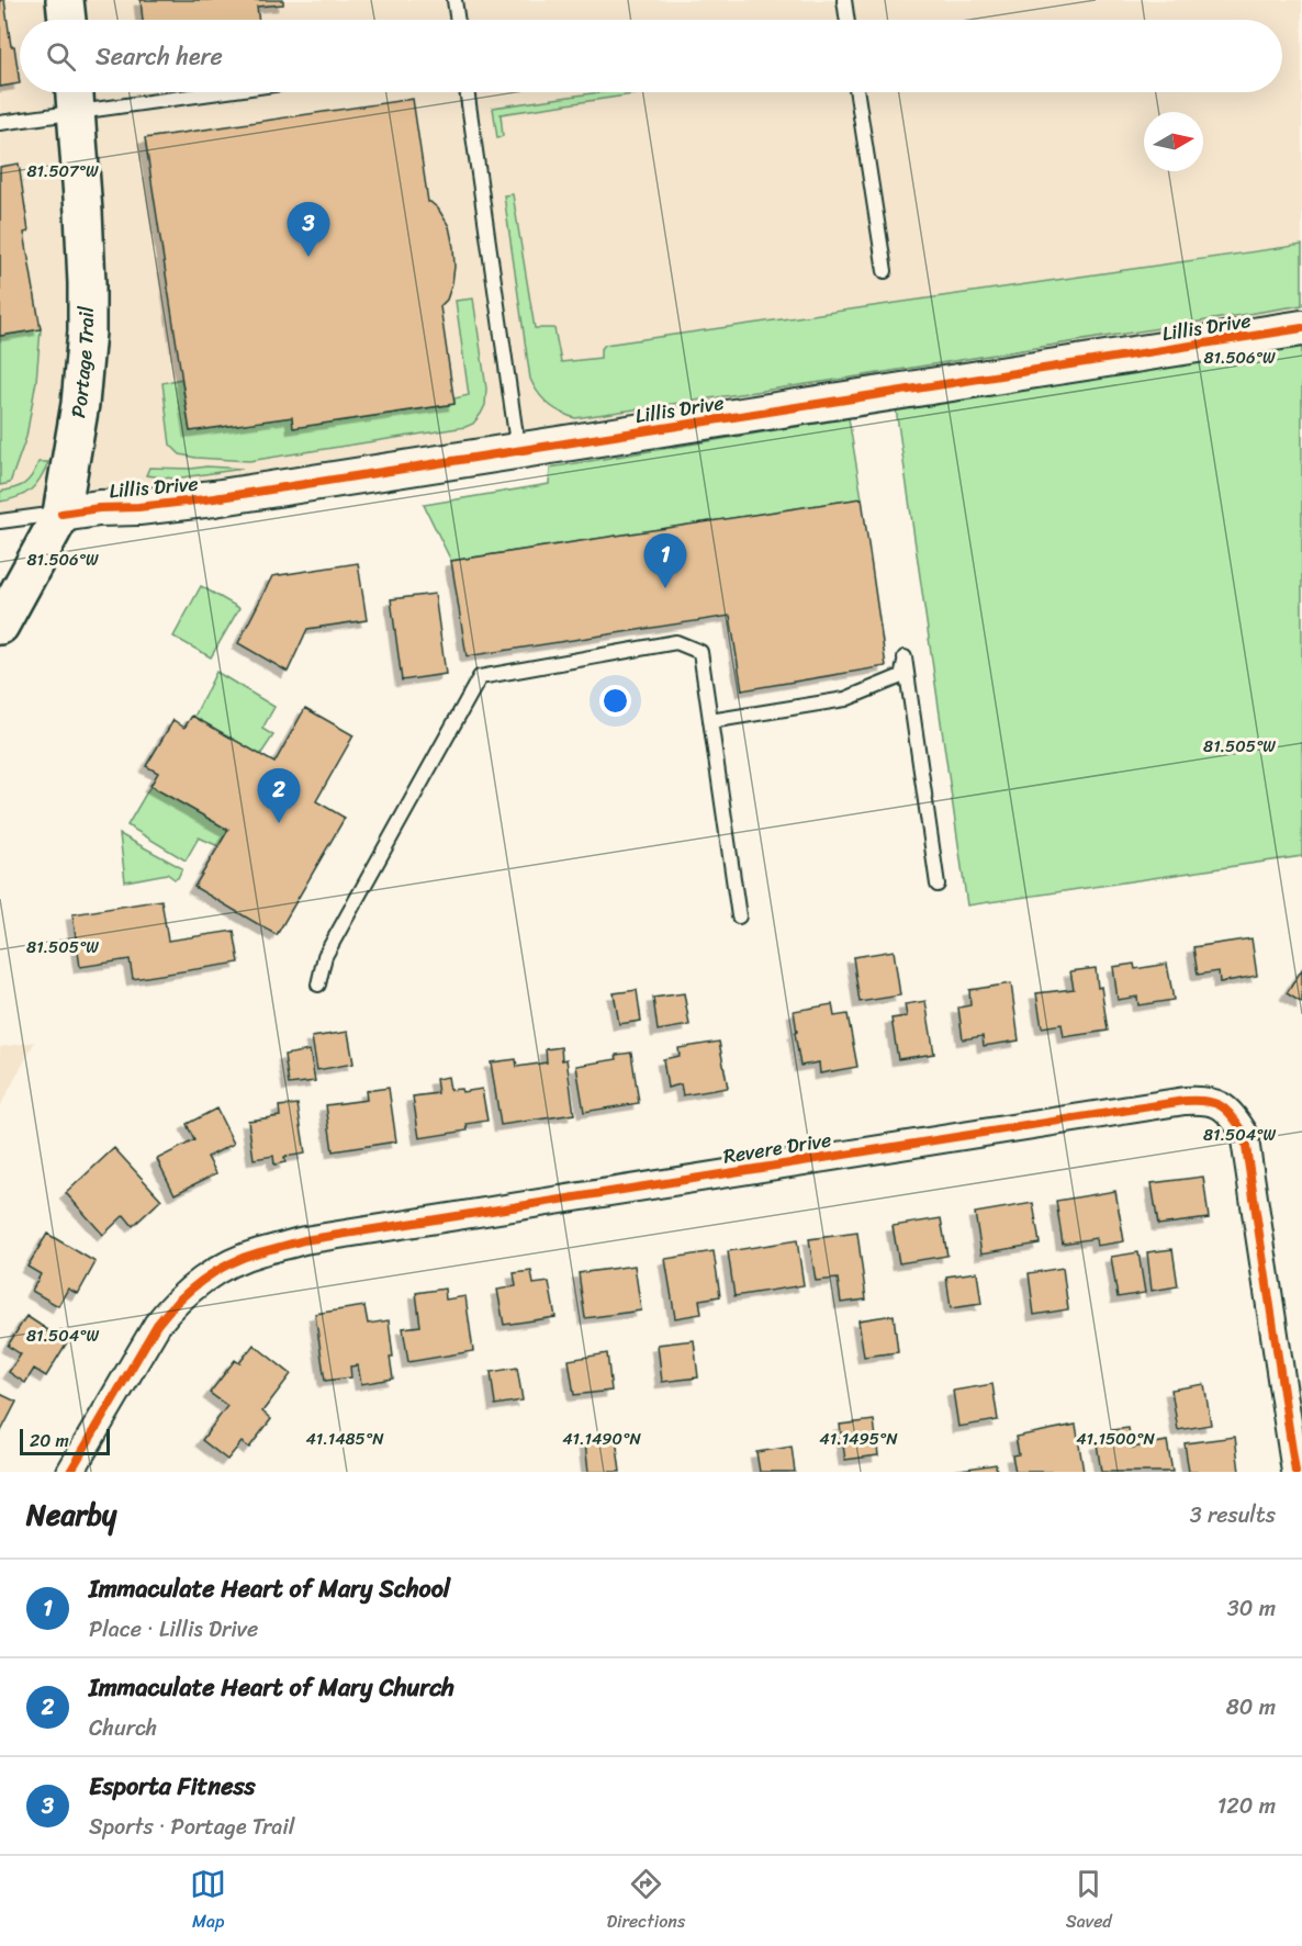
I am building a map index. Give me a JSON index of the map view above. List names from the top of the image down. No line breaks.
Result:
{"streets":{"main road":["Portage Trail"],"street":["Lillis Drive","Revere Drive"]},"crossings":[["Lillis Drive","Portage Trail"]],"scale_bar":"20 m","north":"right","page":{"search":"Search here","pins":["3","1","2"],"scale":"20 m","heading":["Nearby","3 results"],"list":[{"mark":"1","name":"Immaculate Heart of Mary School","note":"Place · Lillis Drive","value":"30 m"},{"mark":"2","name":"Immaculate Heart of Mary Church","note":"Church","value":"80 m"},{"mark":"3","name":"Esporta Fitness","note":"Sports · Portage Trail","value":"120 m"}],"nav":["Map","Directions","Saved"]},"coordinates":["81.507°W","81.506°W","81.505°W","81.504°W","41.1485°N","41.1490°N","41.1495°N","41.1500°N"]}
